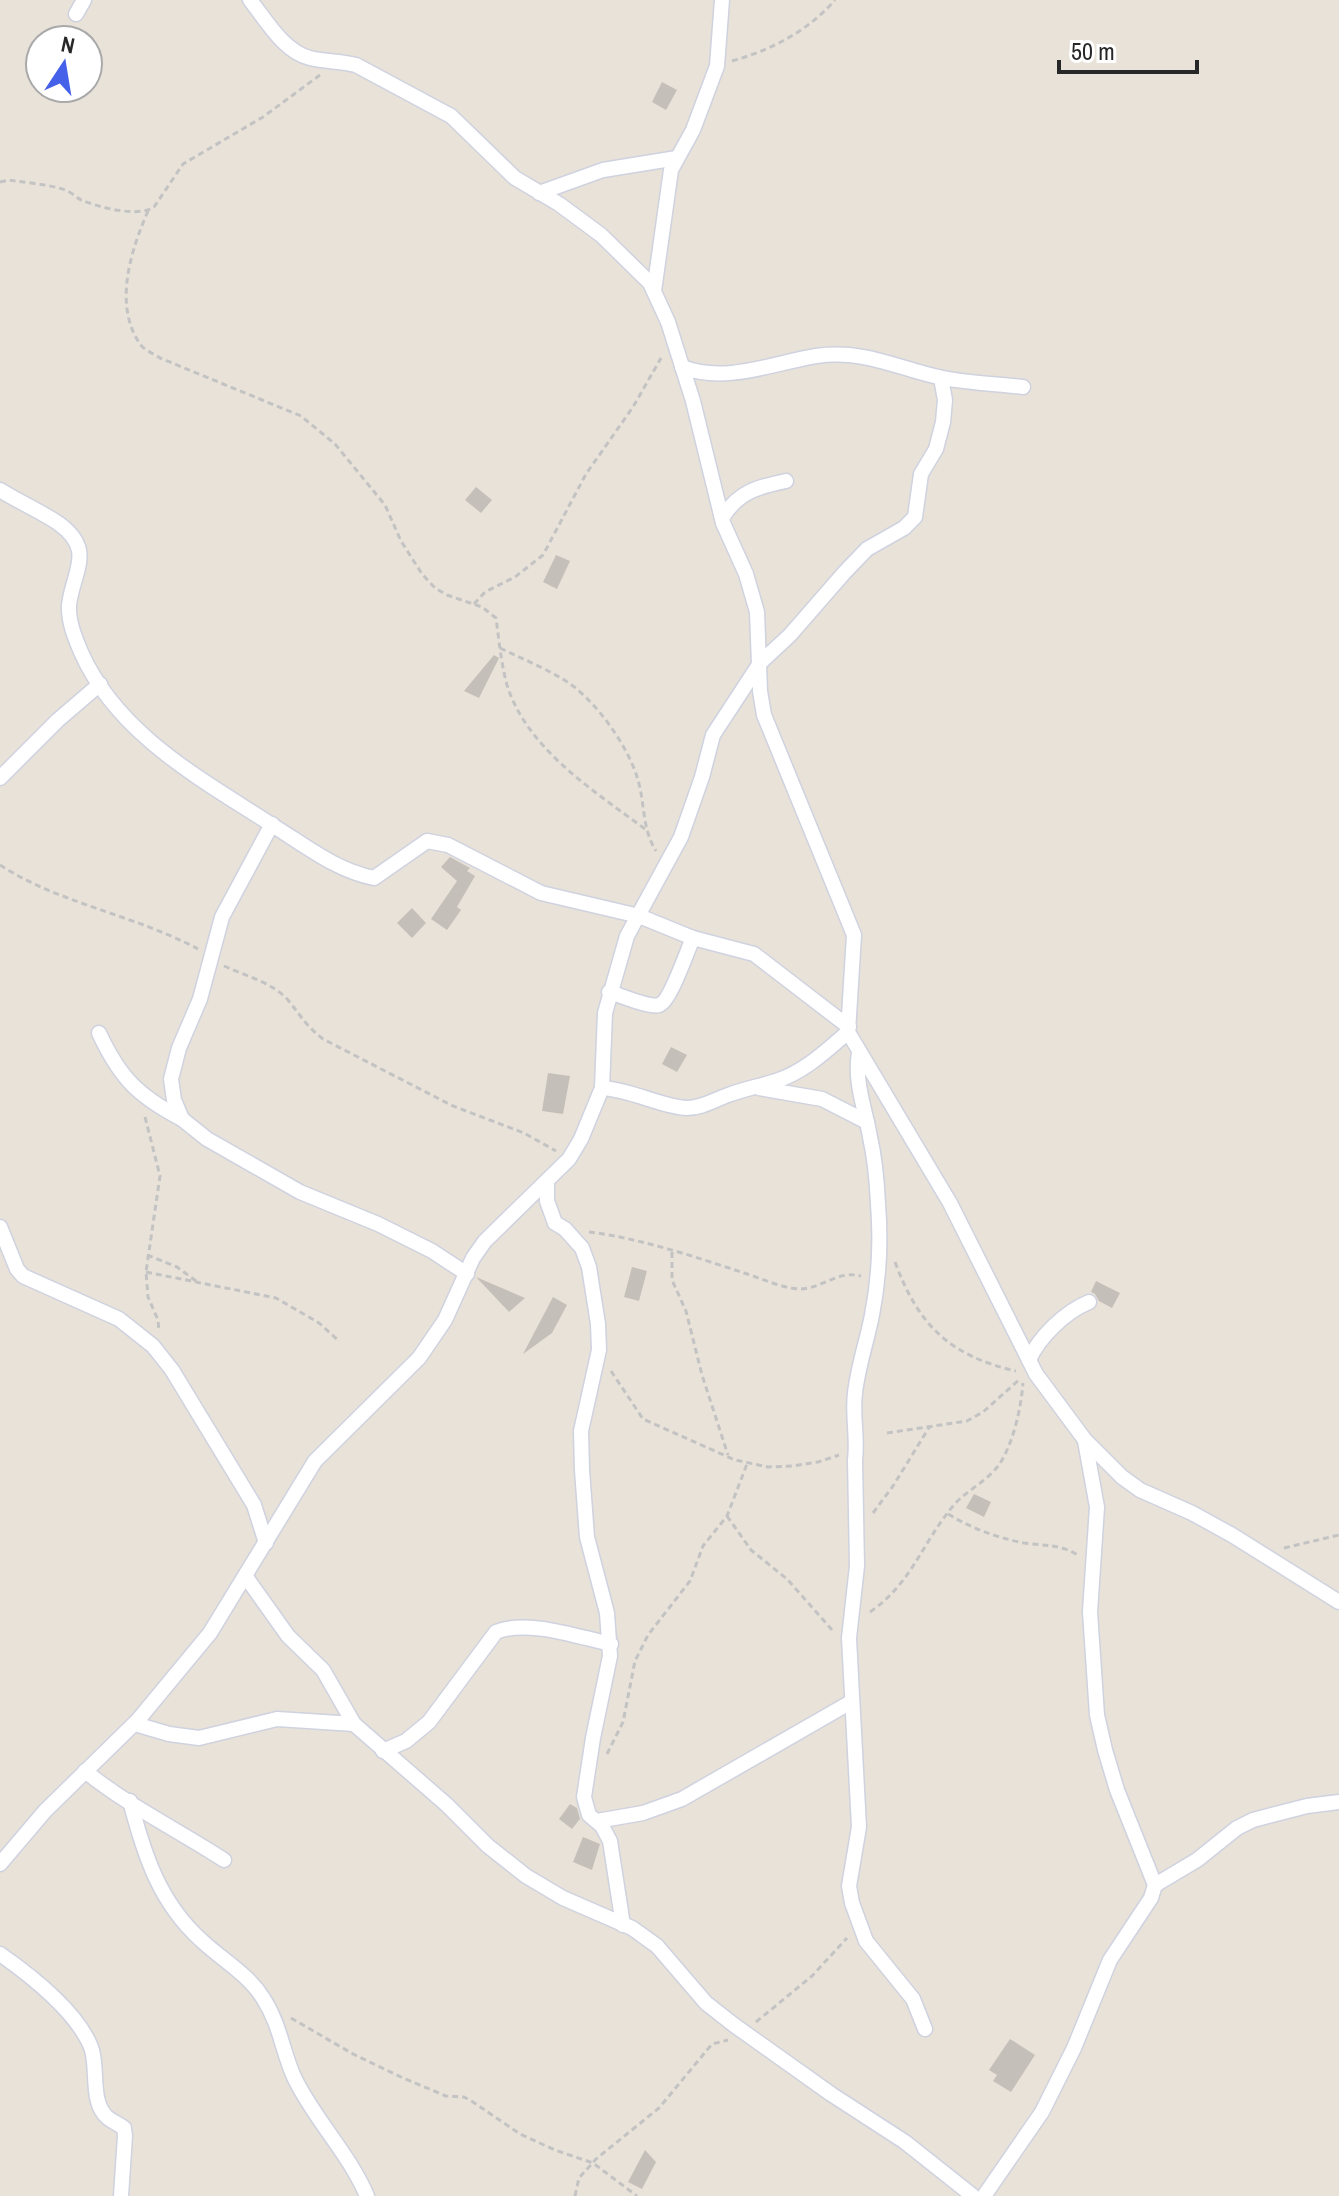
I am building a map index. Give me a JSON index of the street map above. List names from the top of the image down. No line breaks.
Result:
{"scale_bar":"50 m","north":"top"}
